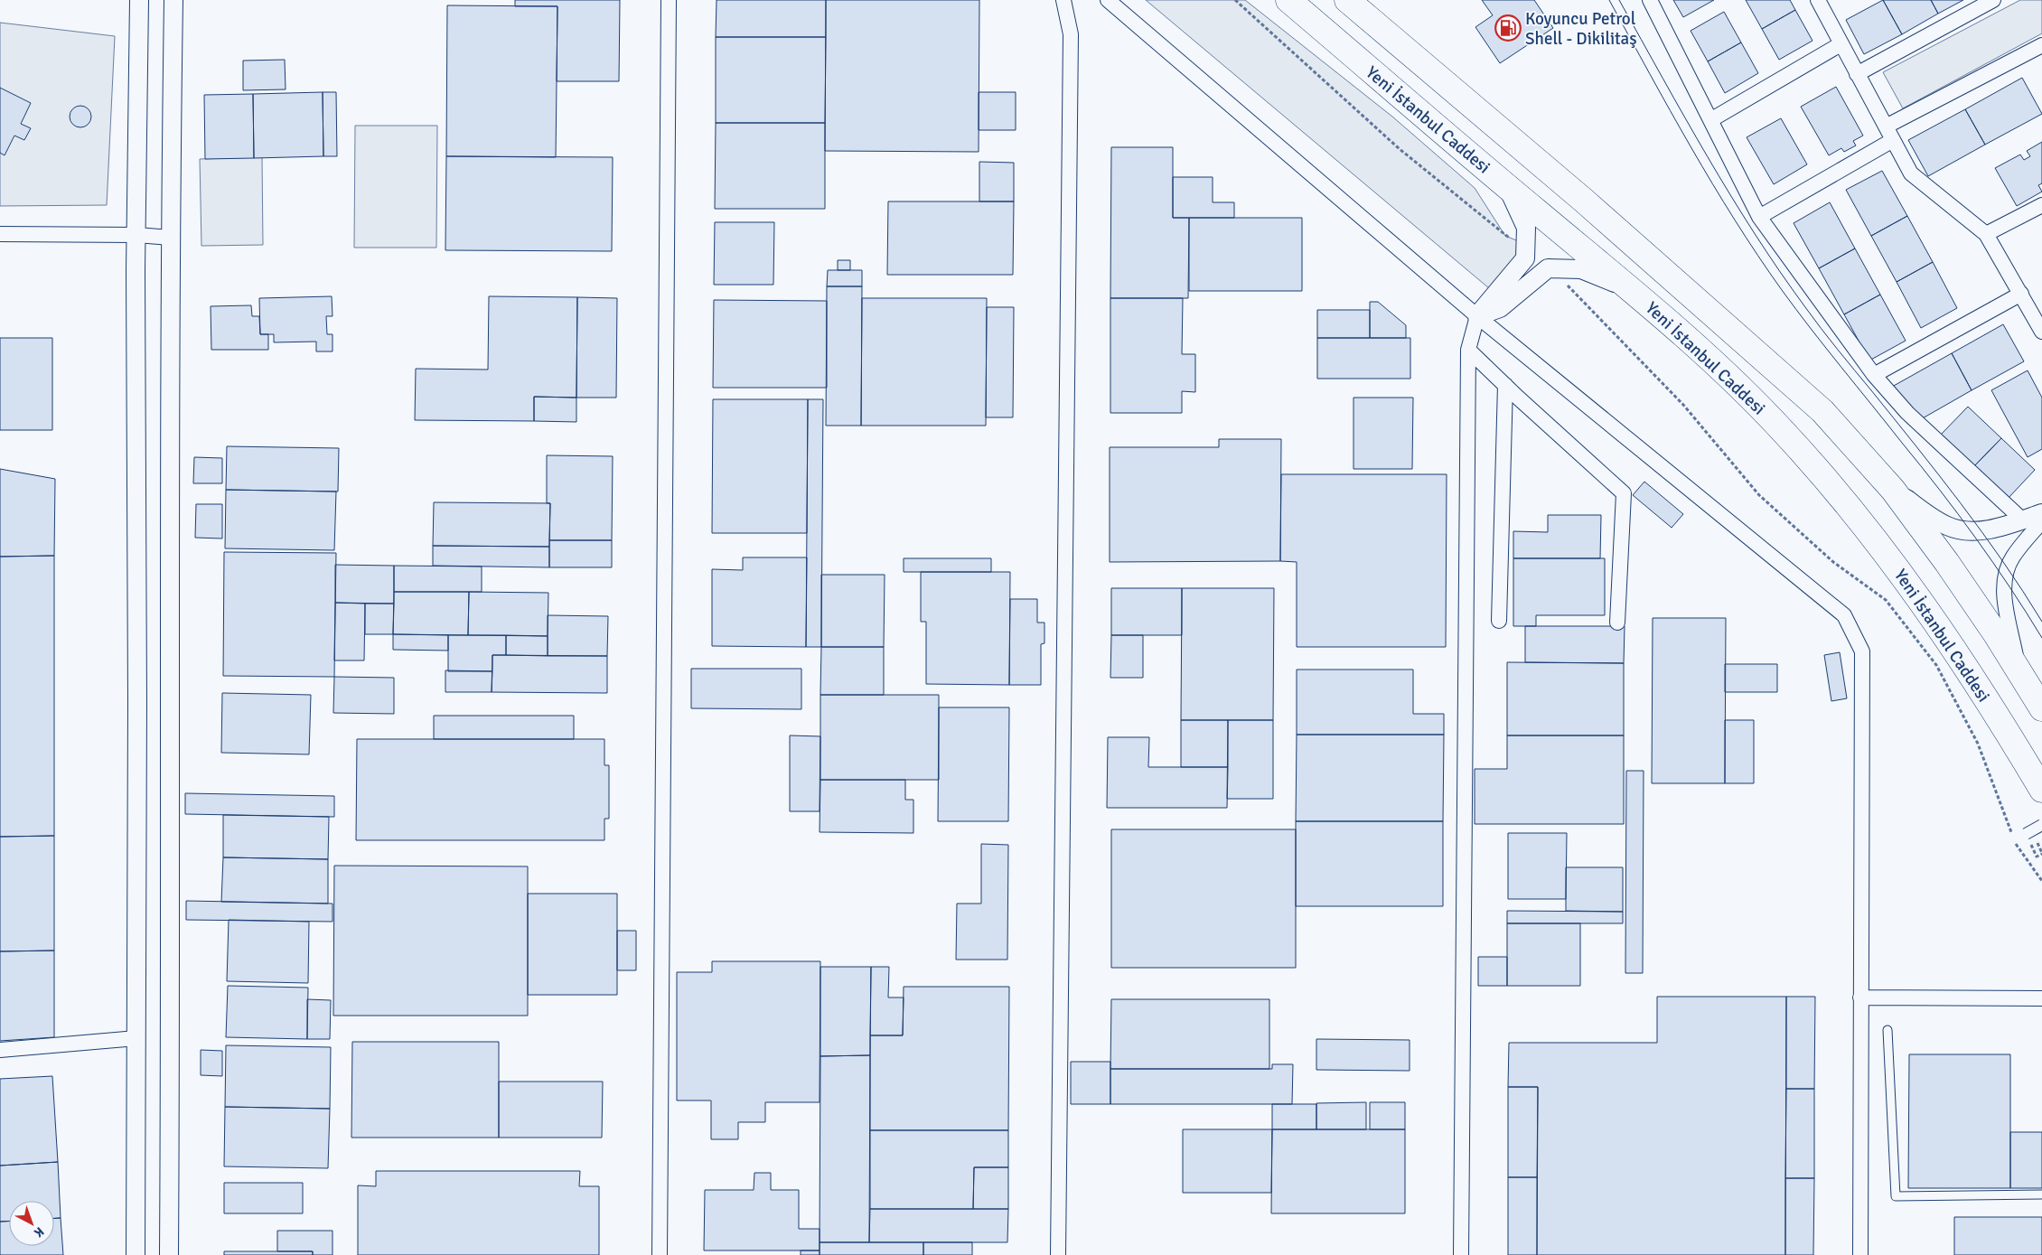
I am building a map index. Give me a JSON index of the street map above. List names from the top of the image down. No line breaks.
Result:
{"streets":{"highway":["Yeni İstanbul Caddesi"]},"places":{"fuel station":["Koyuncu Petrol Shell - Dikilitaş"]},"north":"bottom right"}
